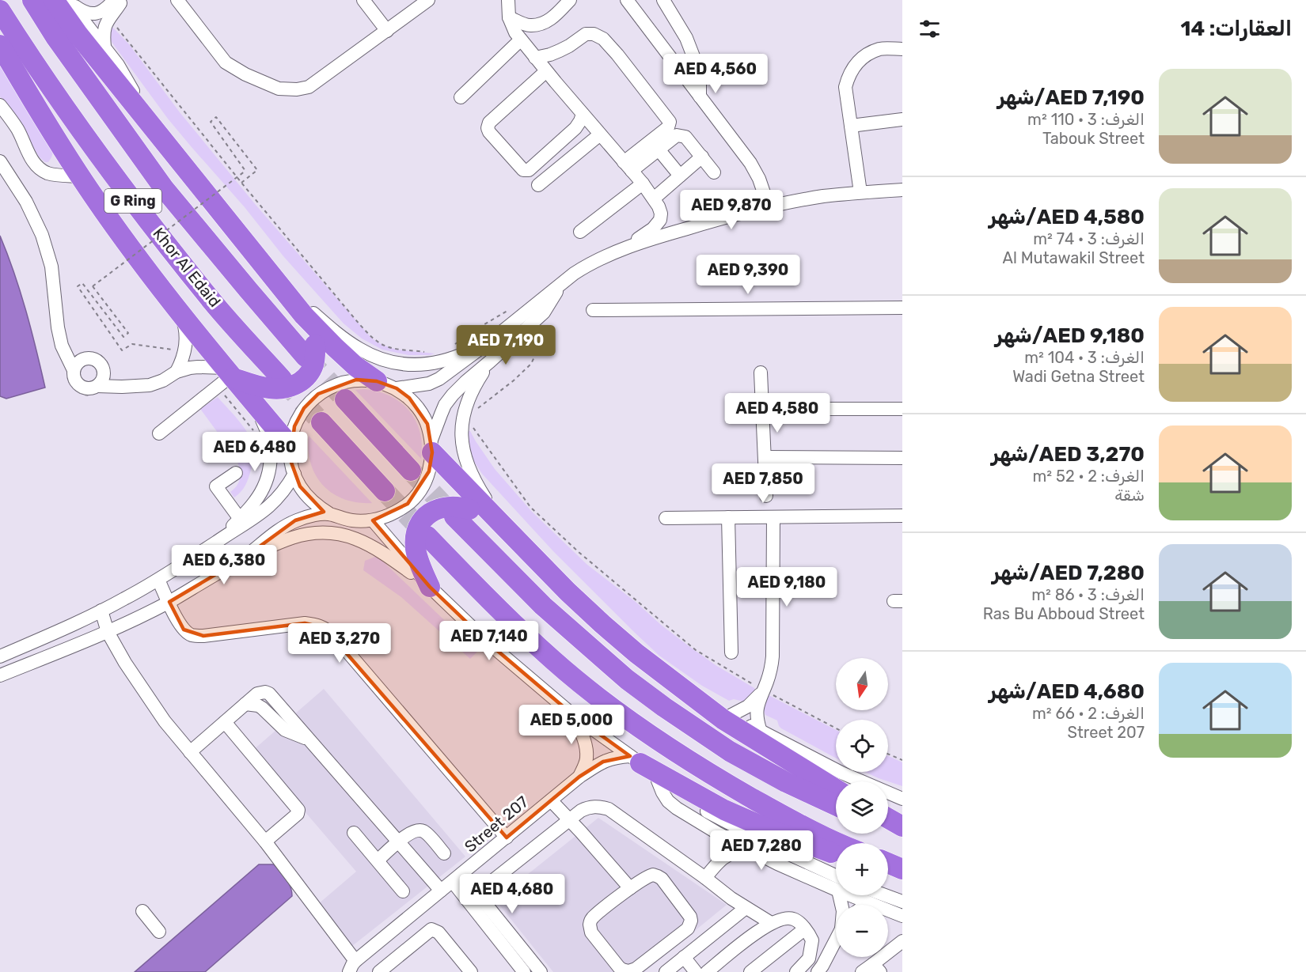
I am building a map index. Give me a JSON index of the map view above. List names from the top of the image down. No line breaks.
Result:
{"streets":{"highway":["G Ring","Khor Al Edaid"],"street":["Street 207"]},"north":"bottom","page":{"heading":"العقارات: 14","price":["AED 4,560","AED 9,870","AED 9,390","AED 7,190","AED 4,580","AED 6,480","AED 7,850","AED 6,380","AED 9,180","AED 7,140","AED 3,270","AED 5,000","AED 7,280","AED 4,680"],"list":[{"name":"AED 7,190/شهر","note":"الغرف: 3 · 110 m² · Tabouk Street"},{"name":"AED 4,580/شهر","note":"الغرف: 3 · 74 m² · Al Mutawakil Street"},{"name":"AED 9,180/شهر","note":"الغرف: 3 · 104 m² · Wadi Getna Street"},{"name":"AED 3,270/شهر","note":"الغرف: 2 · 52 m² · شقة"},{"name":"AED 7,280/شهر","note":"الغرف: 3 · 86 m² · Ras Bu Abboud Street"},{"name":"AED 4,680/شهر","note":"الغرف: 2 · 66 m² · Street 207"}],"map_buttons":["+","−"]}}
